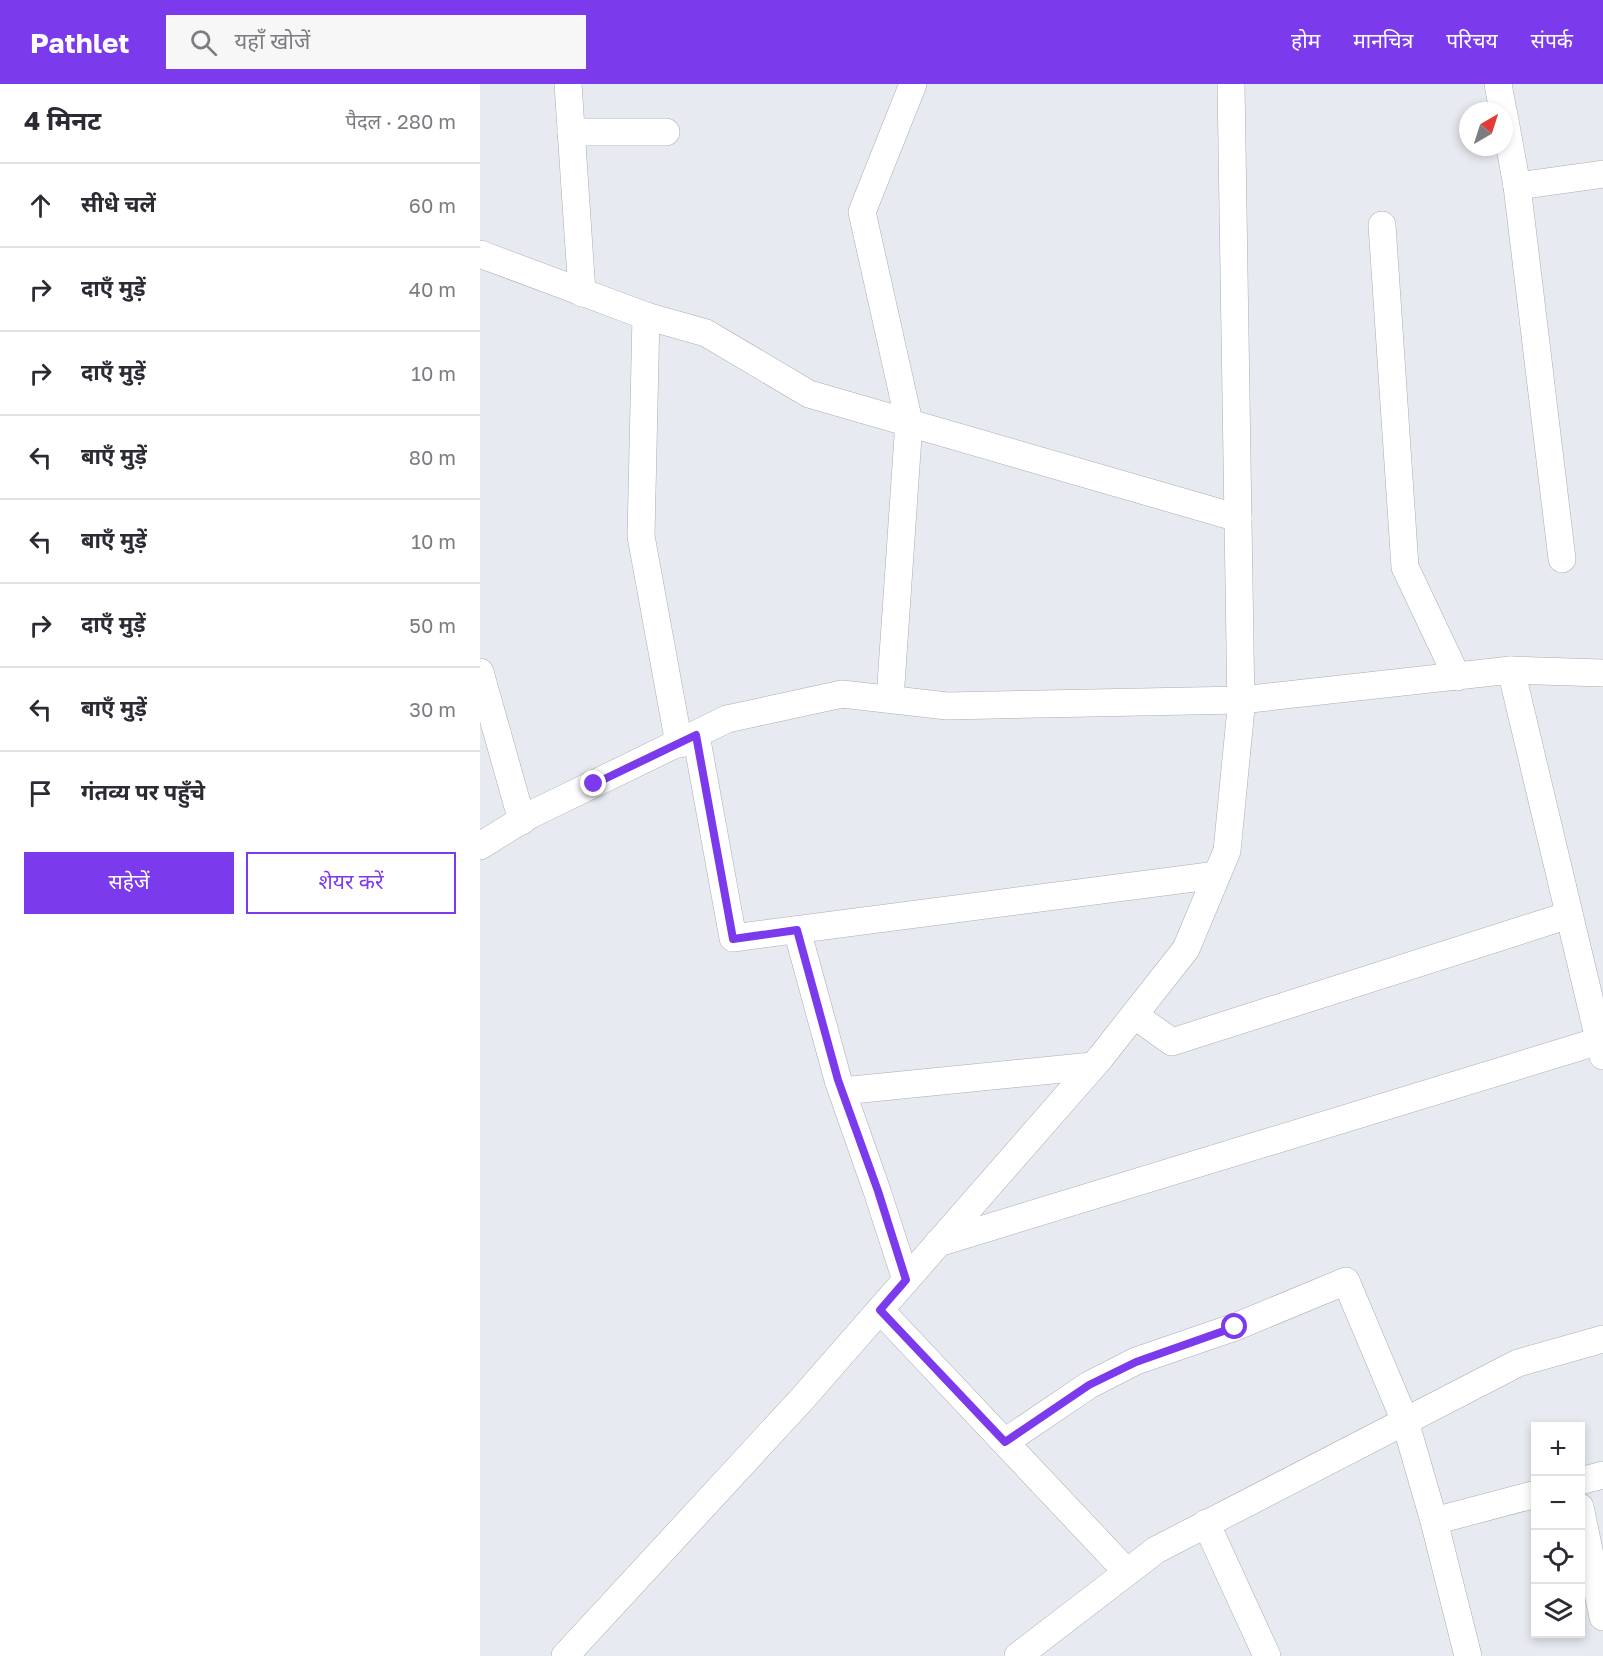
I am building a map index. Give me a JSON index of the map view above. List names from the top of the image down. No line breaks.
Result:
{"north":"top right","page":{"header":"Pathlet","search":"यहाँ खोजें","nav":["होम","मानचित्र","परिचय","संपर्क"],"heading":["4 मिनट","पैदल · 280 m"],"list":[["सीधे चलें","60 m"],["दाएँ मुड़ें","40 m"],["दाएँ मुड़ें","10 m"],["बाएँ मुड़ें","80 m"],["बाएँ मुड़ें","10 m"],["दाएँ मुड़ें","50 m"],["बाएँ मुड़ें","30 m"],"गंतव्य पर पहुँचे"],"buttons":["सहेजें","शेयर करें"],"map_buttons":["+","−"]}}
